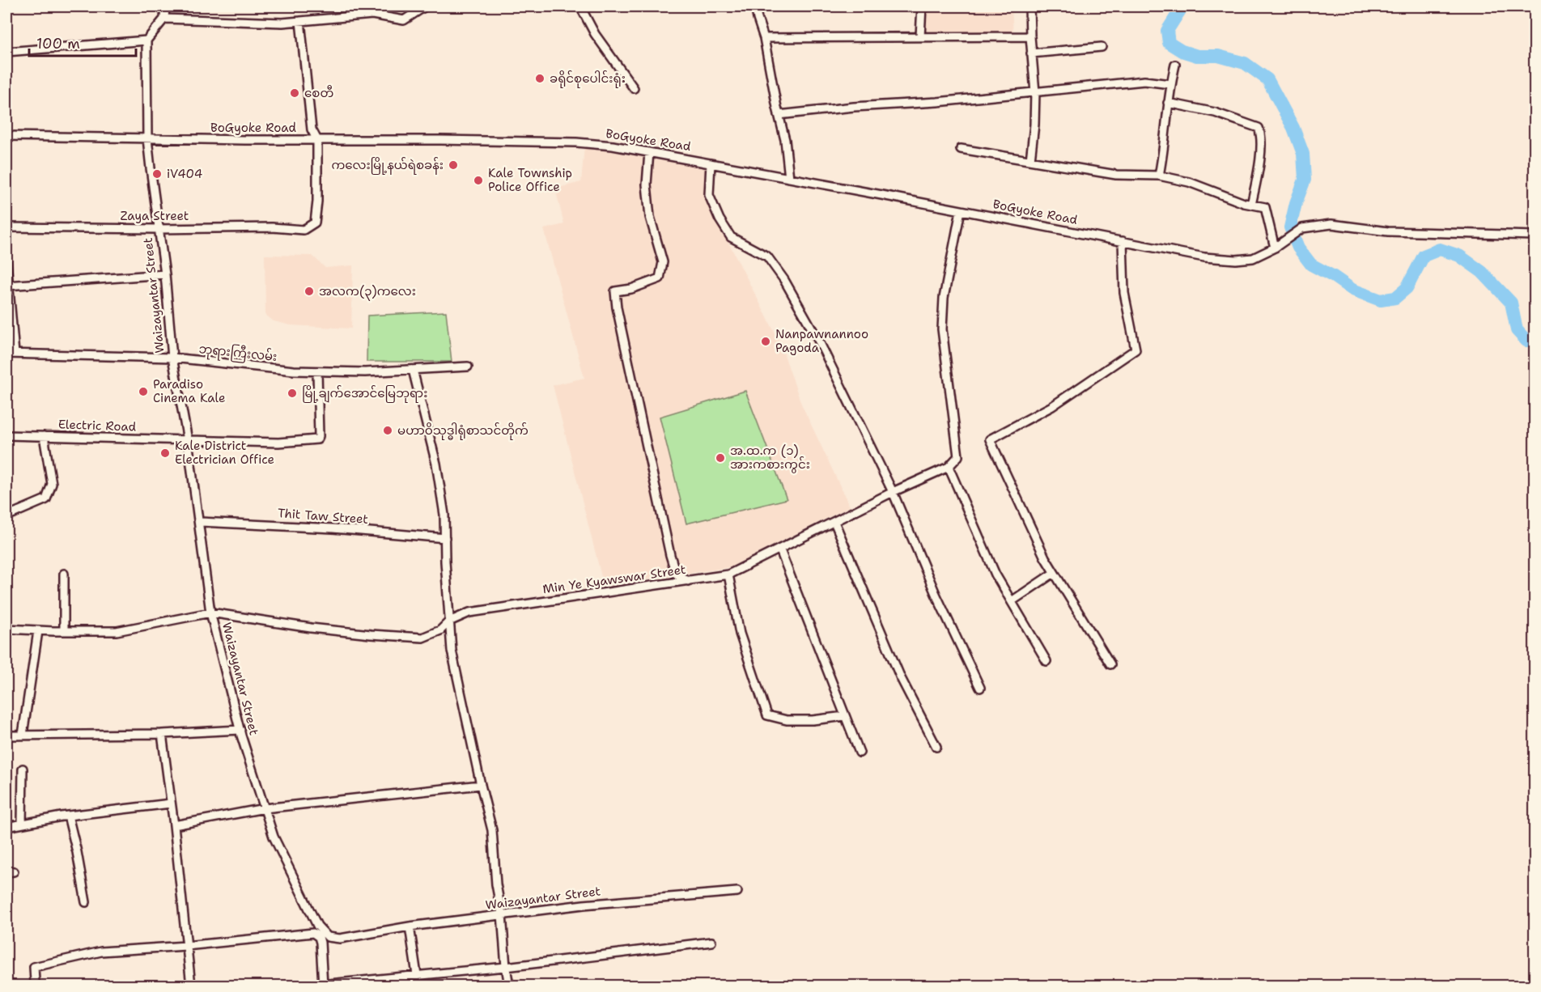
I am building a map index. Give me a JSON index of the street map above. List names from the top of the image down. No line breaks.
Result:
{"streets":{"street":["BoGyoke Road","Zaya Street","Waizayantar Street","ဘုရားကြီးလမ်း","Electric Road","Thit Taw Street","Min Ye Kyawswar Street"]},"crossings":[["BoGyoke Road","Zaya Street"],["BoGyoke Road","Waizayantar Street"],["Zaya Street","Waizayantar Street"],["Waizayantar Street","ဘုရားကြီးလမ်း"],["Waizayantar Street","Electric Road"],["Waizayantar Street","Thit Taw Street"],["Waizayantar Street","Min Ye Kyawswar Street"],["ဘုရားကြီးလမ်း","Electric Road"]],"places":["ခရိုင်စုပေါင်းရုံး","စေတီ","ကလေးမြို့နယ်ရဲစခန်း","iV404","Kale Township Police Office","အလက(၃)ကလေး","Nanpawnannoo Pagoda","Paradiso Cinema Kale","မြို့ချက်အောင်မြေဘုရား","မဟာဝိသုဒ္ဓါရုံစာသင်တိုက်","Kale District Electrician Office","အ.ထ.က (၁) အားကစားကွင်း"],"scale_bar":"100 m"}
